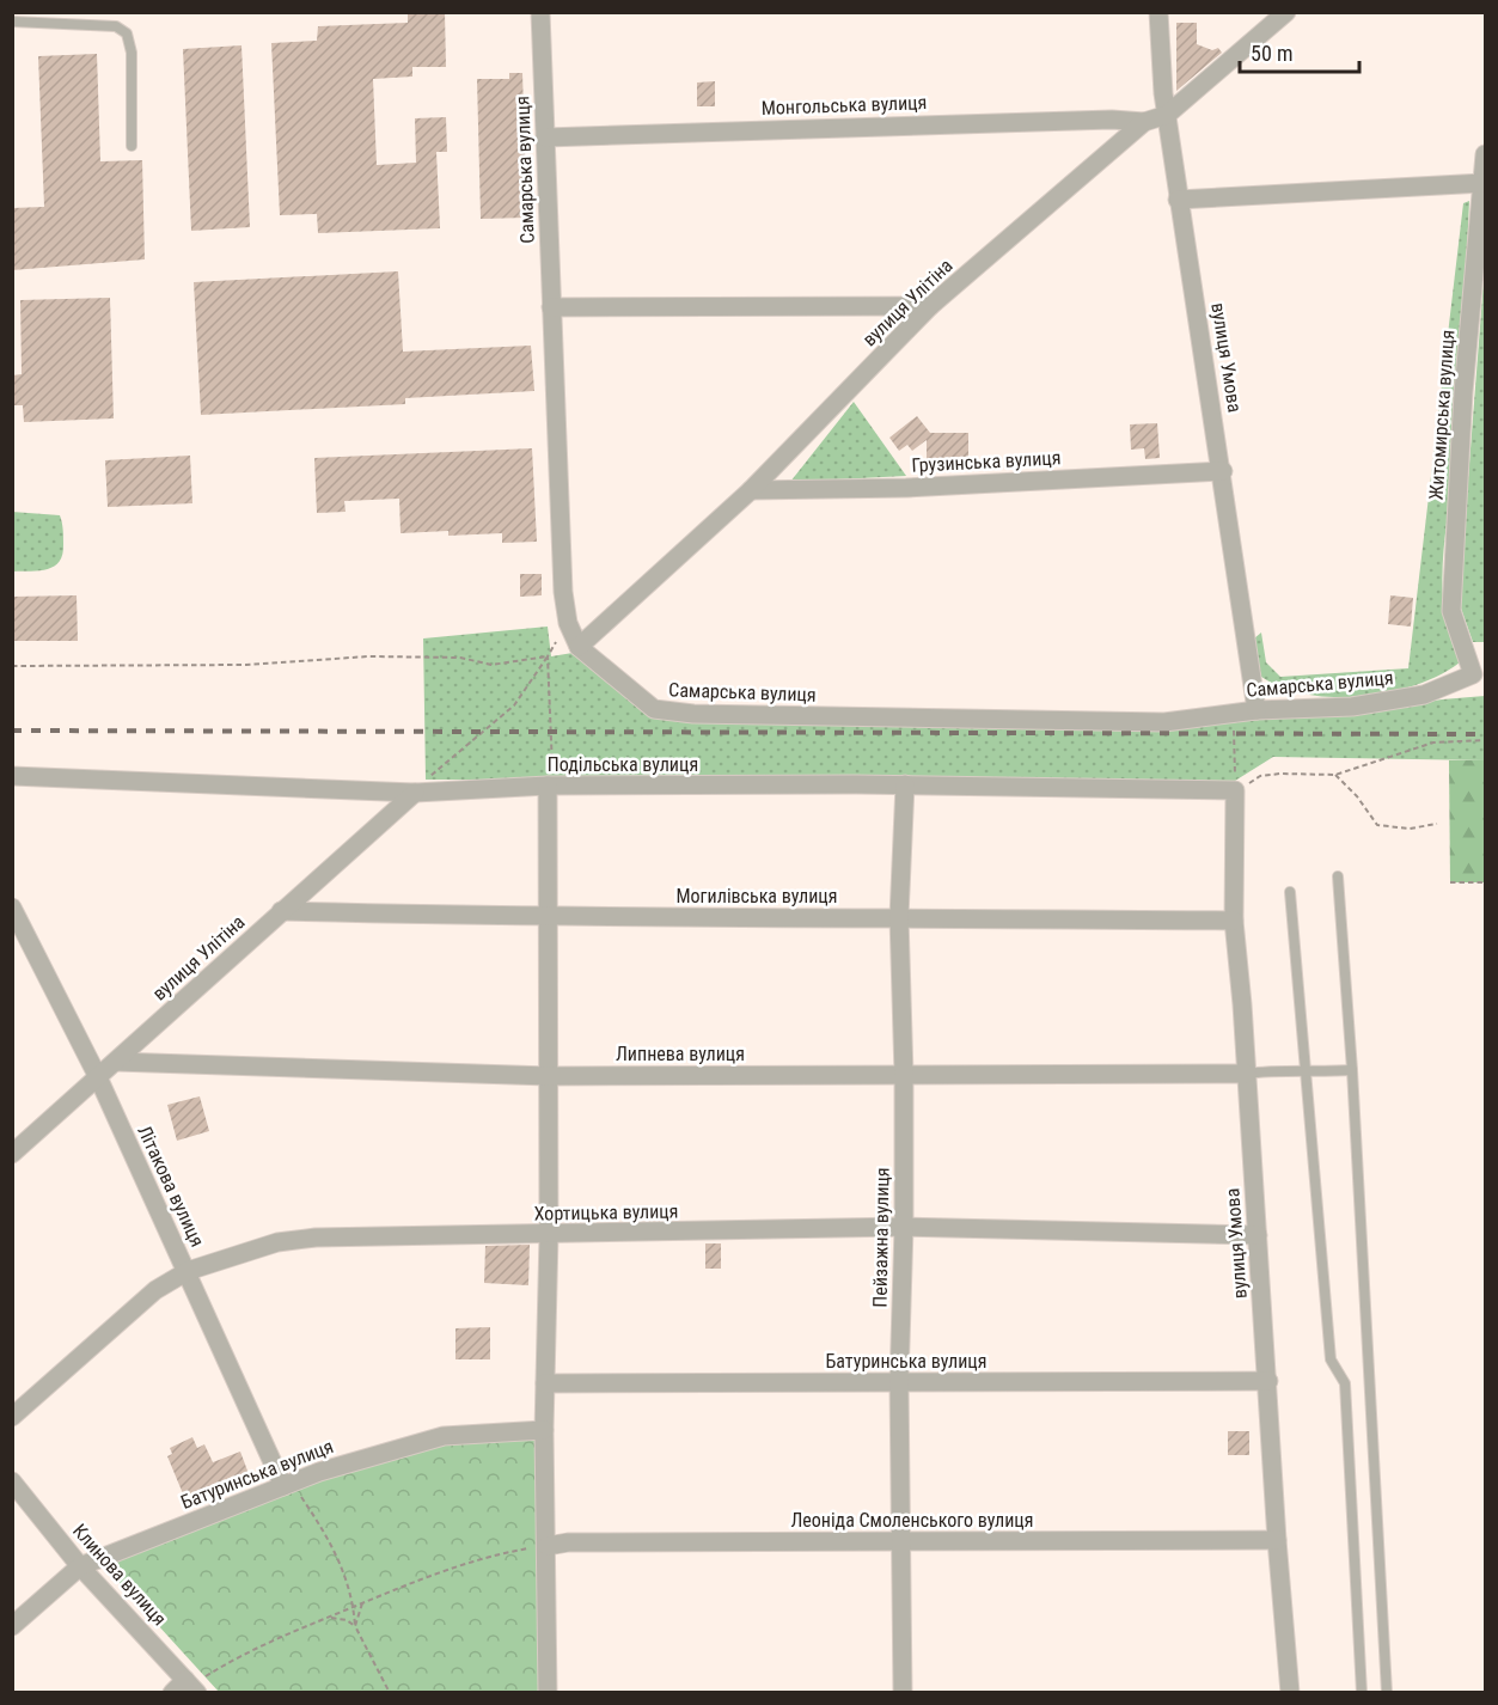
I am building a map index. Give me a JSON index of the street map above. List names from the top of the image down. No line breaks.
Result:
{"streets":{"street":["Монгольська вулиця","Самарська вулиця","вулиця Улітіна","вулиця Умова","Житомирська вулиця","Грузинська вулиця","Подільська вулиця","Могилівська вулиця","Липнева вулиця","Літакова вулиця","Хортицька вулиця","Пейзажна вулиця","Батуринська вулиця","Леоніда Смоленського вулиця","Клинова вулиця"]},"crossings":[["Монгольська вулиця","Самарська вулиця"],["Монгольська вулиця","вулиця Улітіна"],["Самарська вулиця","вулиця Улітіна"],["Самарська вулиця","вулиця Умова"],["Самарська вулиця","Житомирська вулиця"],["вулиця Улітіна","вулиця Умова"],["вулиця Улітіна","Грузинська вулиця"],["вулиця Улітіна","Подільська вулиця"],["вулиця Улітіна","Могилівська вулиця"],["вулиця Улітіна","Липнева вулиця"],["вулиця Улітіна","Літакова вулиця"],["вулиця Умова","Грузинська вулиця"],["вулиця Умова","Подільська вулиця"],["вулиця Умова","Могилівська вулиця"],["вулиця Умова","Липнева вулиця"],["вулиця Умова","Хортицька вулиця"],["вулиця Умова","Батуринська вулиця"],["вулиця Умова","Леоніда Смоленського вулиця"],["Подільська вулиця","Пейзажна вулиця"],["Могилівська вулиця","Пейзажна вулиця"],["Липнева вулиця","Пейзажна вулиця"],["Літакова вулиця","Хортицька вулиця"],["Літакова вулиця","Батуринська вулиця"],["Хортицька вулиця","Пейзажна вулиця"],["Пейзажна вулиця","Батуринська вулиця"],["Пейзажна вулиця","Леоніда Смоленського вулиця"],["Батуринська вулиця","Клинова вулиця"]],"scale_bar":"50 m"}
